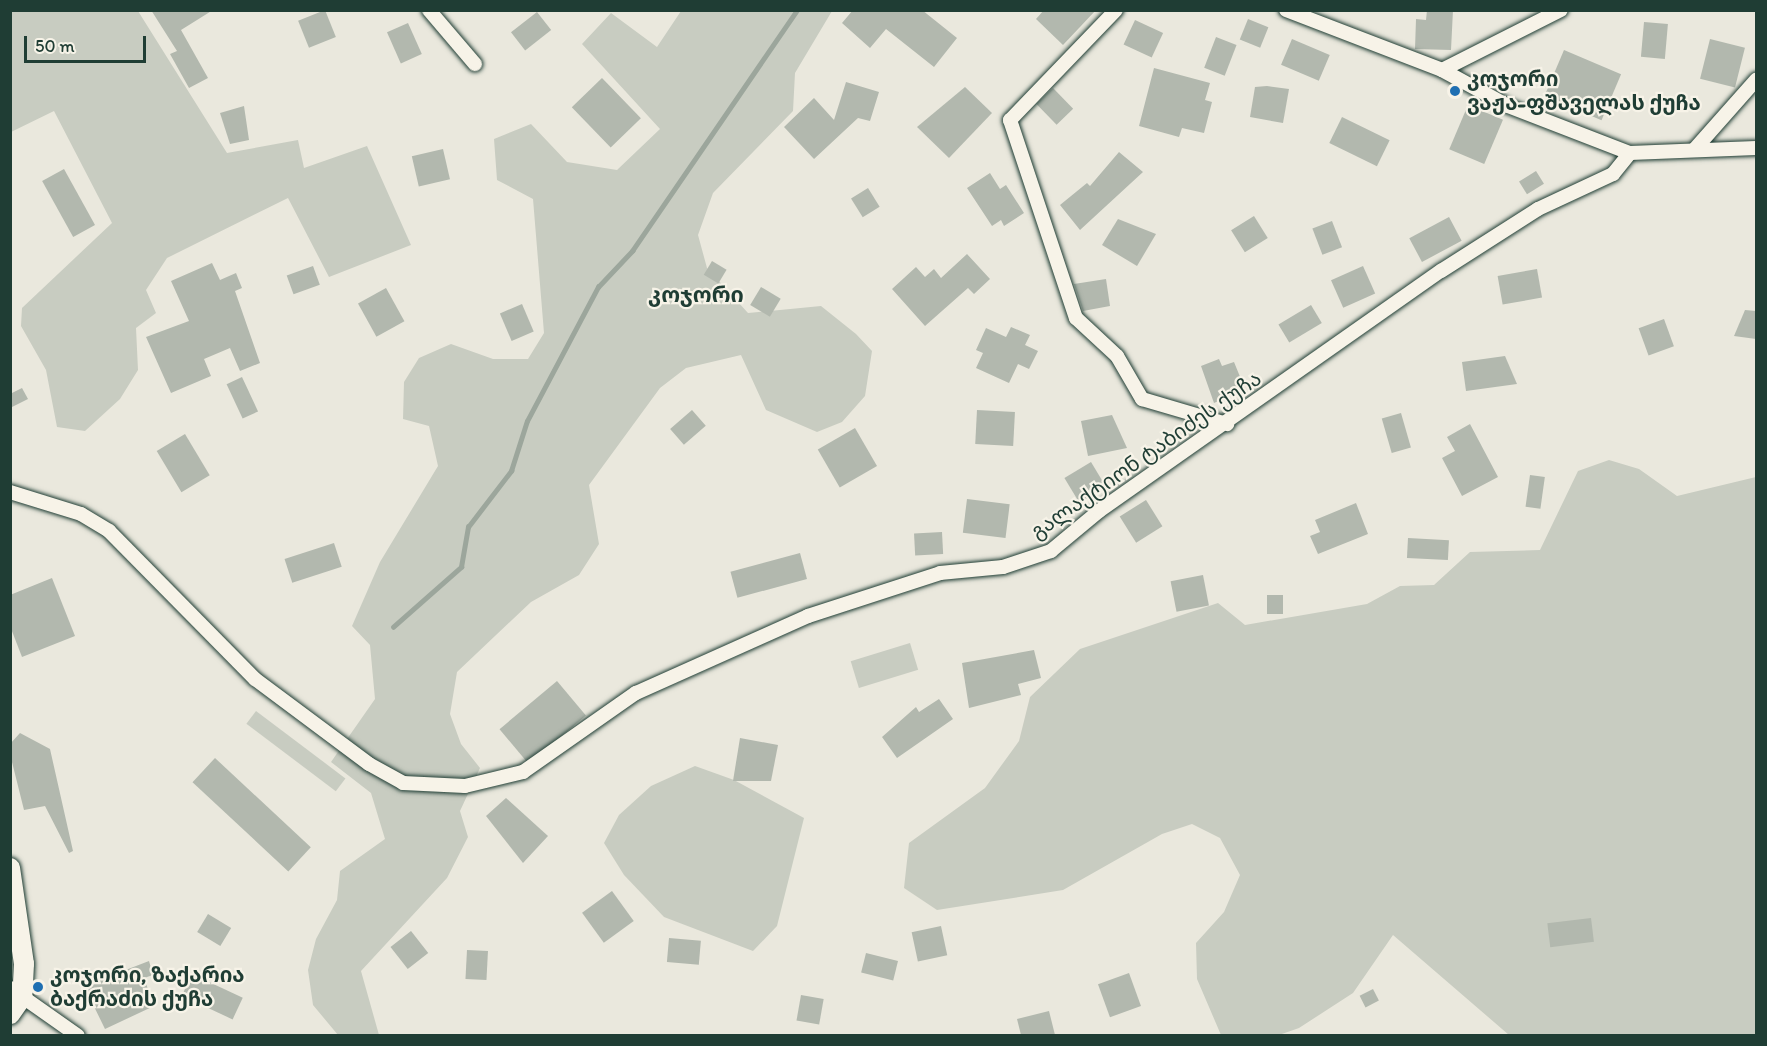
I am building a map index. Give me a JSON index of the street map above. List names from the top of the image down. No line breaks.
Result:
{"streets":{"street":["გალაქტიონ ტაბიძეს ქუჩა"]},"districts":["კოჯორი"],"places":["კოჯორი ვაჟა-ფშაველას ქუჩა","კოჯორი, ზაქარია ბაქრაძის ქუჩა"],"scale_bar":"50 m"}
